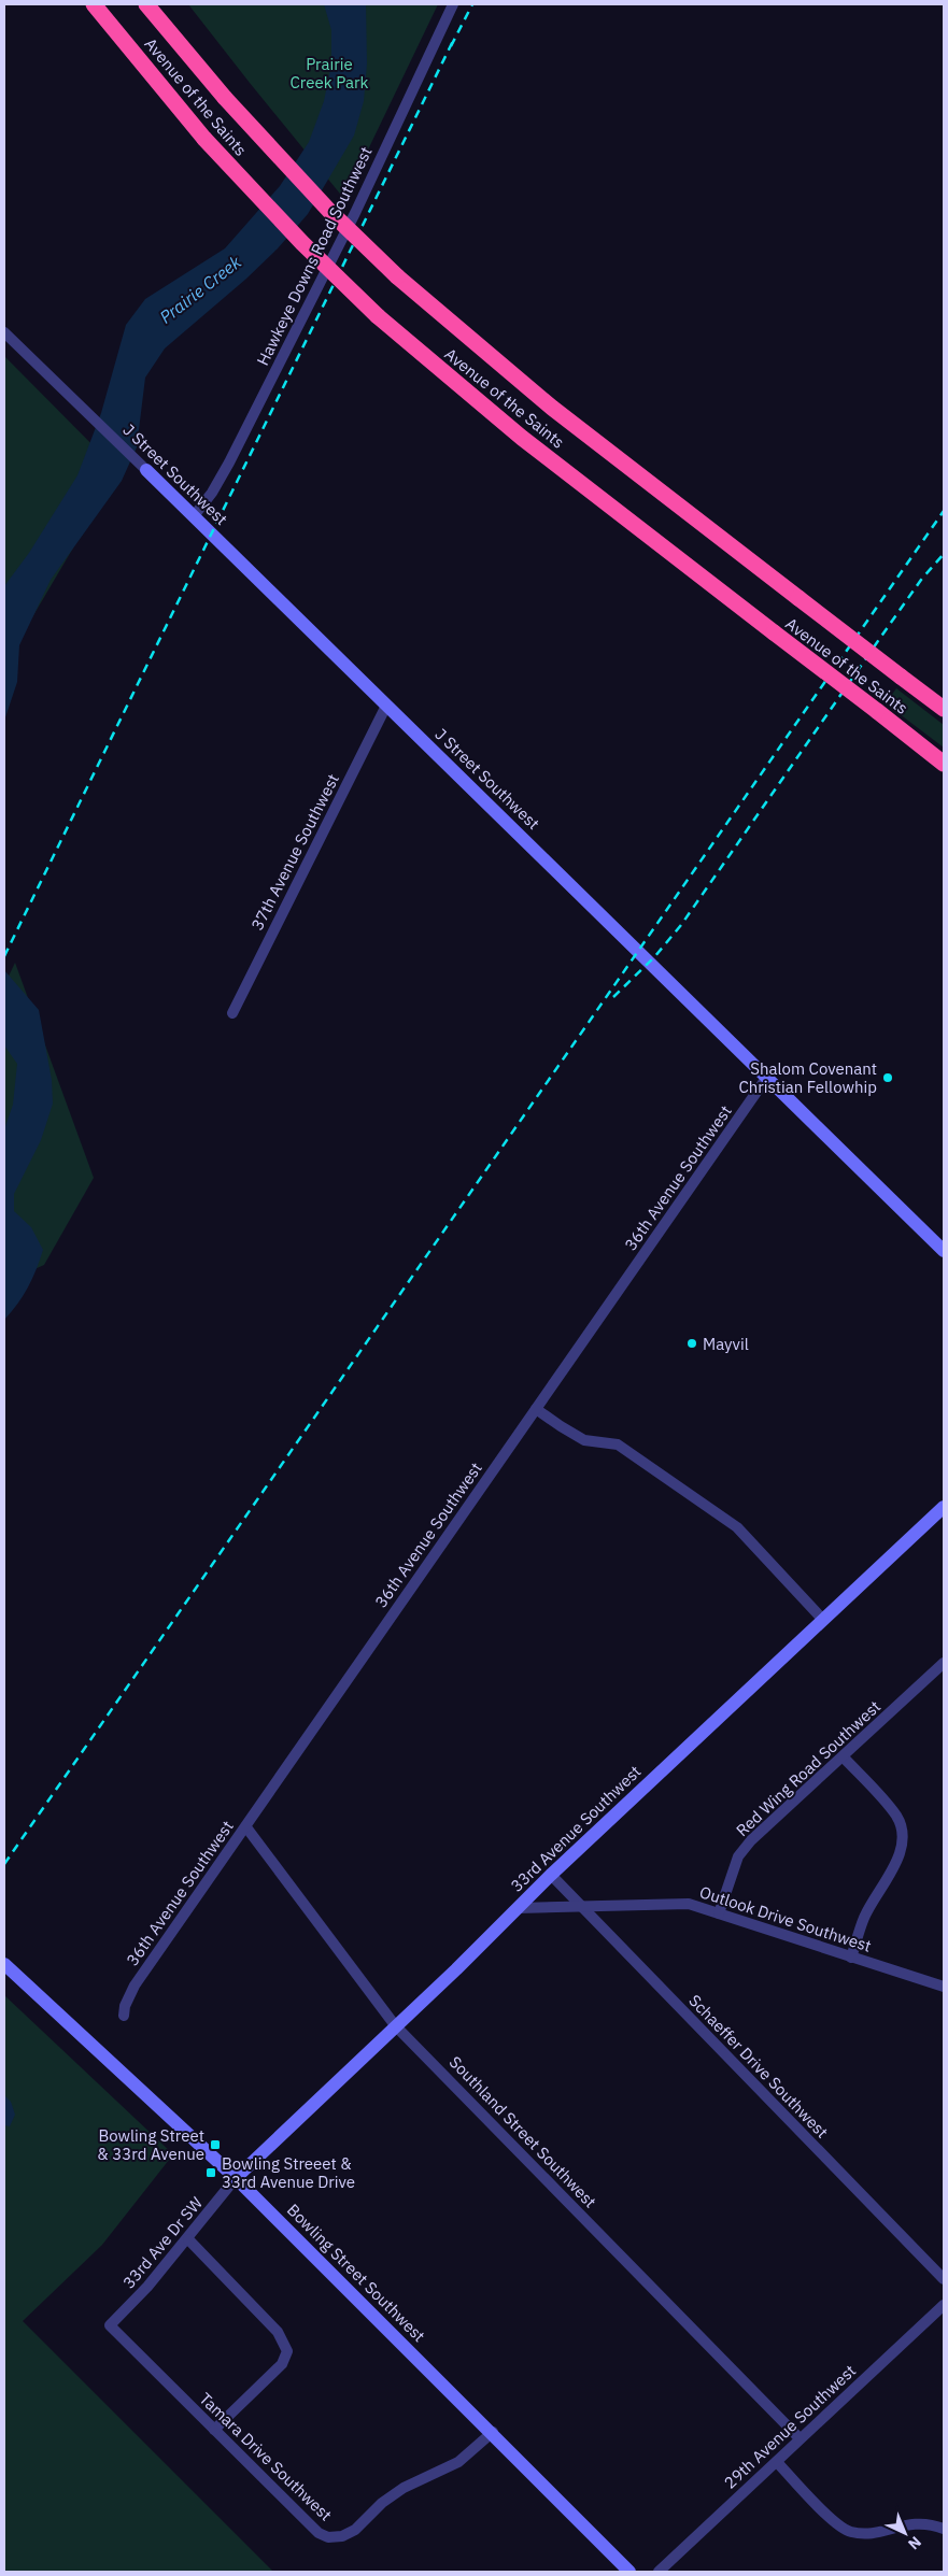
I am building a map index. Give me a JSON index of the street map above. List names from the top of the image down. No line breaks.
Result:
{"streets":{"highway":["Avenue of the Saints"],"street":["Hawkeye Downs Road Southwest","J Street Southwest","37th Avenue Southwest","36th Avenue Southwest","Red Wing Road Southwest","33rd Avenue Southwest","Outlook Drive Southwest","Schaeffer Drive Southwest","Southland Street Southwest","33rd Ave Dr SW","Bowling Street Southwest","29th Avenue Southwest","Tamara Drive Southwest"]},"crossings":[["Hawkeye Downs Road Southwest","J Street Southwest"],["J Street Southwest","37th Avenue Southwest"],["J Street Southwest","36th Avenue Southwest"],["36th Avenue Southwest","Southland Street Southwest"],["Red Wing Road Southwest","Outlook Drive Southwest"],["33rd Avenue Southwest","Outlook Drive Southwest"],["33rd Avenue Southwest","Schaeffer Drive Southwest"],["33rd Avenue Southwest","Southland Street Southwest"],["33rd Avenue Southwest","33rd Ave Dr SW"],["33rd Avenue Southwest","Bowling Street Southwest"],["Outlook Drive Southwest","Schaeffer Drive Southwest"],["Southland Street Southwest","29th Avenue Southwest"],["33rd Ave Dr SW","Bowling Street Southwest"],["33rd Ave Dr SW","Tamara Drive Southwest"],["Bowling Street Southwest","Tamara Drive Southwest"]],"water":["Prairie Creek"],"parks":["Prairie Creek Park"],"places":{"other":["Shalom Covenant Christian Fellowhip","Mayvil"],"transit":["Bowling Street & 33rd Avenue","Bowling Streeet & 33rd Avenue Drive"]},"north":"bottom right"}
